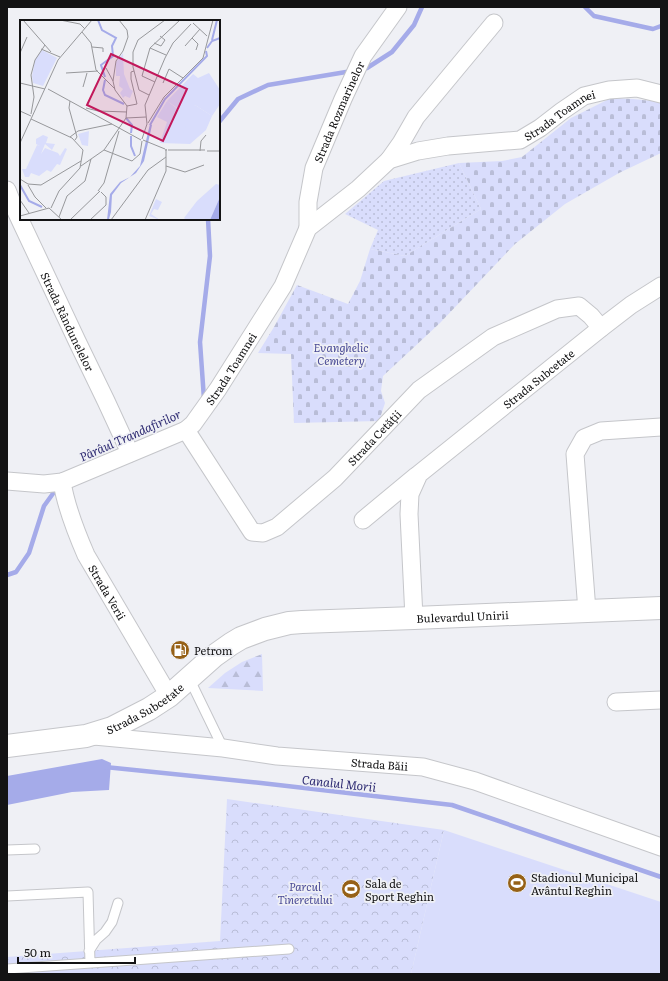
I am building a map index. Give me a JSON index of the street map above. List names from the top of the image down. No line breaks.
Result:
{"streets":{"main road":["Strada Subcetate","Bulevardul Unirii"],"street":["Strada Rozmarinelor","Strada Toamnei","Strada Rândunelelor","Strada Cetății","Strada Verii","Strada Băii"]},"crossings":[["Strada Rozmarinelor","Strada Toamnei"],["Strada Toamnei","Strada Rândunelelor"],["Strada Toamnei","Strada Cetății"],["Strada Toamnei","Strada Verii"],["Strada Subcetate","Strada Cetății"],["Strada Subcetate","Strada Verii"],["Strada Subcetate","Bulevardul Unirii"],["Strada Subcetate","Strada Băii"]],"water":["Pârâul Trandafirilor","Canalul Morii"],"parks":["Evanghelic Cemetery","Parcul Tineretului"],"places":{"fuel station":["Petrom"],"sports":["Stadionul Municipal Avântul Reghin","Sala de Sport Reghin"]},"scale_bar":"50 m"}
